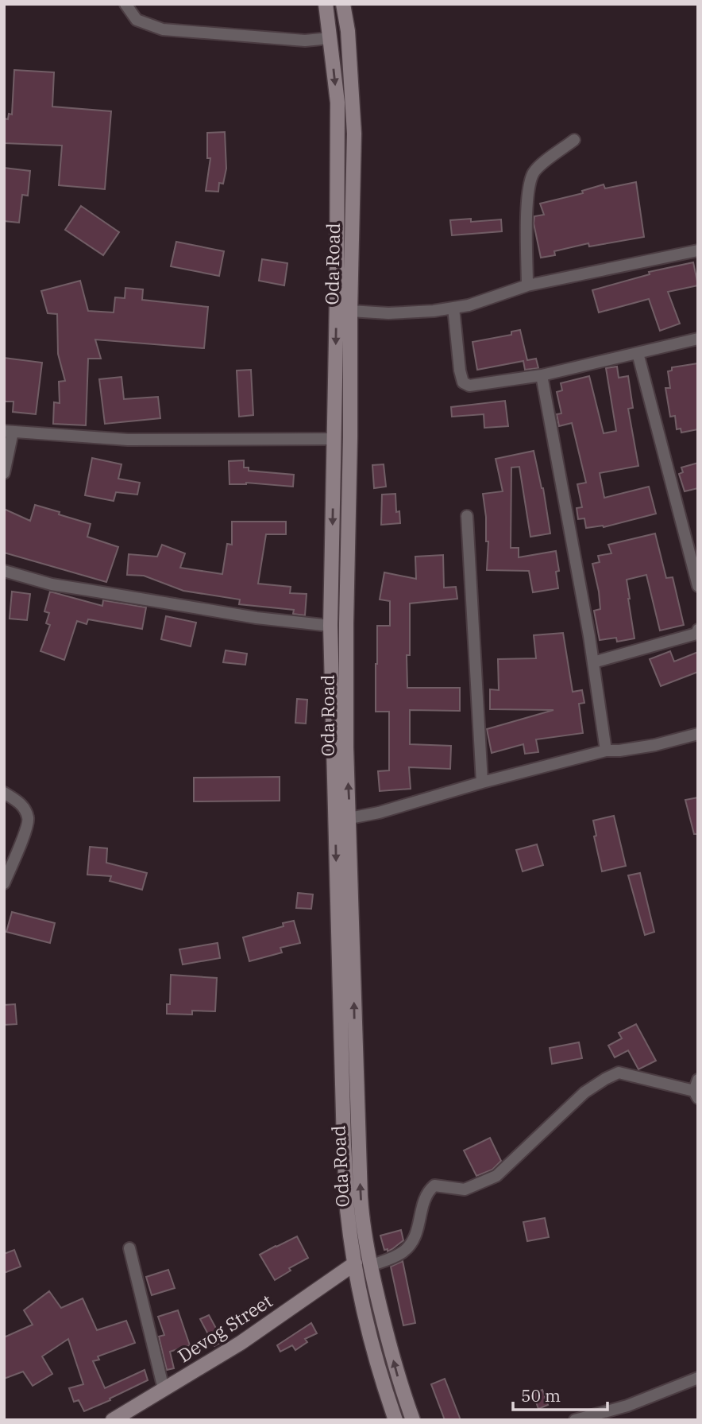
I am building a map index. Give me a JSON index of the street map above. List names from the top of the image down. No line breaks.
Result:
{"streets":{"street":["Oda Road","Devog Street"]},"crossings":[["Oda Road","Devog Street"]],"scale_bar":"50 m"}
